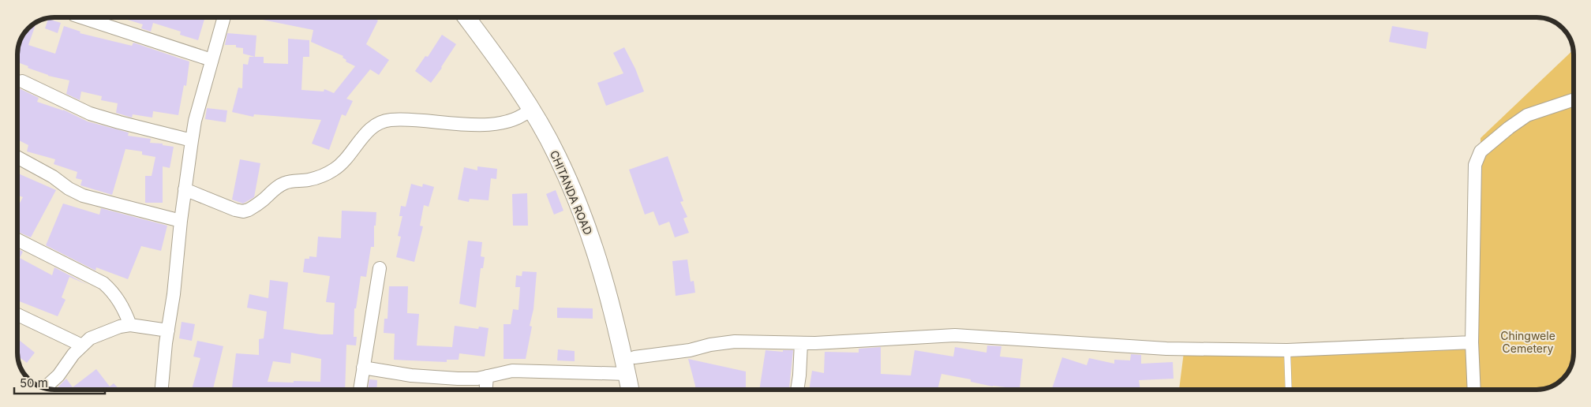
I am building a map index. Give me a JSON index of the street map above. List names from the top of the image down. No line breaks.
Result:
{"streets":{"street":["CHITANDA ROAD"]},"parks":["Chingwele Cemetery"],"scale_bar":"50 m"}
